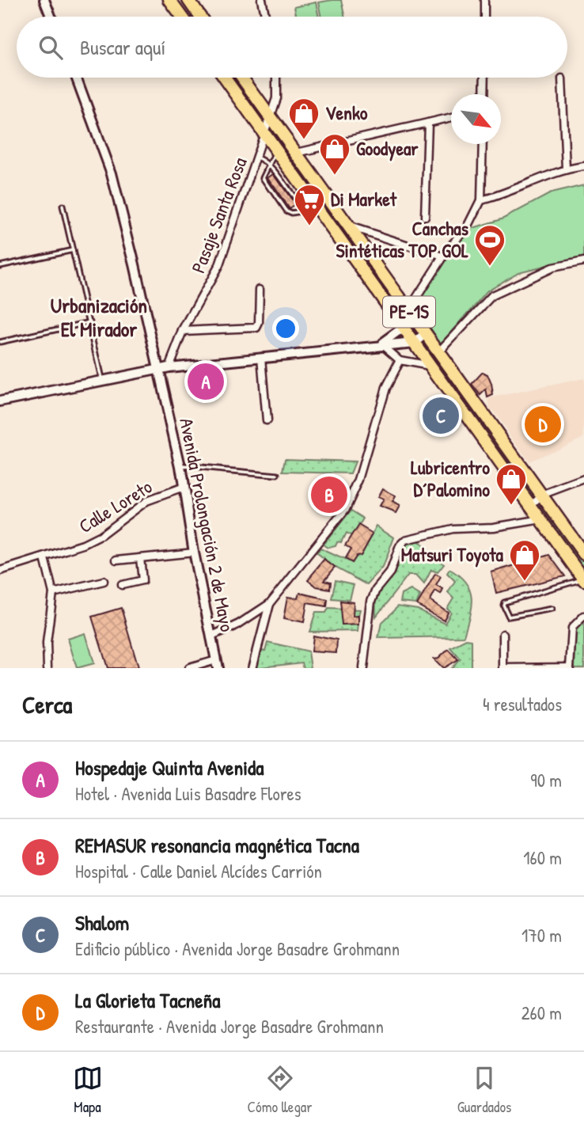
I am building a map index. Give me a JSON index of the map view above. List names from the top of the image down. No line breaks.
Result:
{"streets":{"highway":["PE-1S"],"street":["Pasaje Santa Rosa","Calle Loreto","Avenida Prolongación 2 de Mayo"]},"crossings":[["Pasaje Santa Rosa","PE-1S"],["Calle Loreto","Avenida Prolongación 2 de Mayo"]],"districts":["Urbanización El Mirador"],"places":{"shop":["Venko","Goodyear","Lubricentro D´Palomino","Matsuri Toyota"],"supermarket":["Di Market"],"sports":["Canchas Sintéticas TOP GOL"]},"north":"bottom right","page":{"search":"Buscar aquí","pins":["A","C","D","B"],"heading":["Cerca","4 resultados"],"list":[{"mark":"A","name":"Hospedaje Quinta Avenida","note":"Hotel · Avenida Luis Basadre Flores","value":"90 m"},{"mark":"B","name":"REMASUR resonancia magnética Tacna","note":"Hospital · Calle Daniel Alcídes Carrión","value":"160 m"},{"mark":"C","name":"Shalom","note":"Edificio público · Avenida Jorge Basadre Grohmann","value":"170 m"},{"mark":"D","name":"La Glorieta Tacneña","note":"Restaurante · Avenida Jorge Basadre Grohmann","value":"260 m"}],"nav":["Mapa","Cómo llegar","Guardados"]}}
